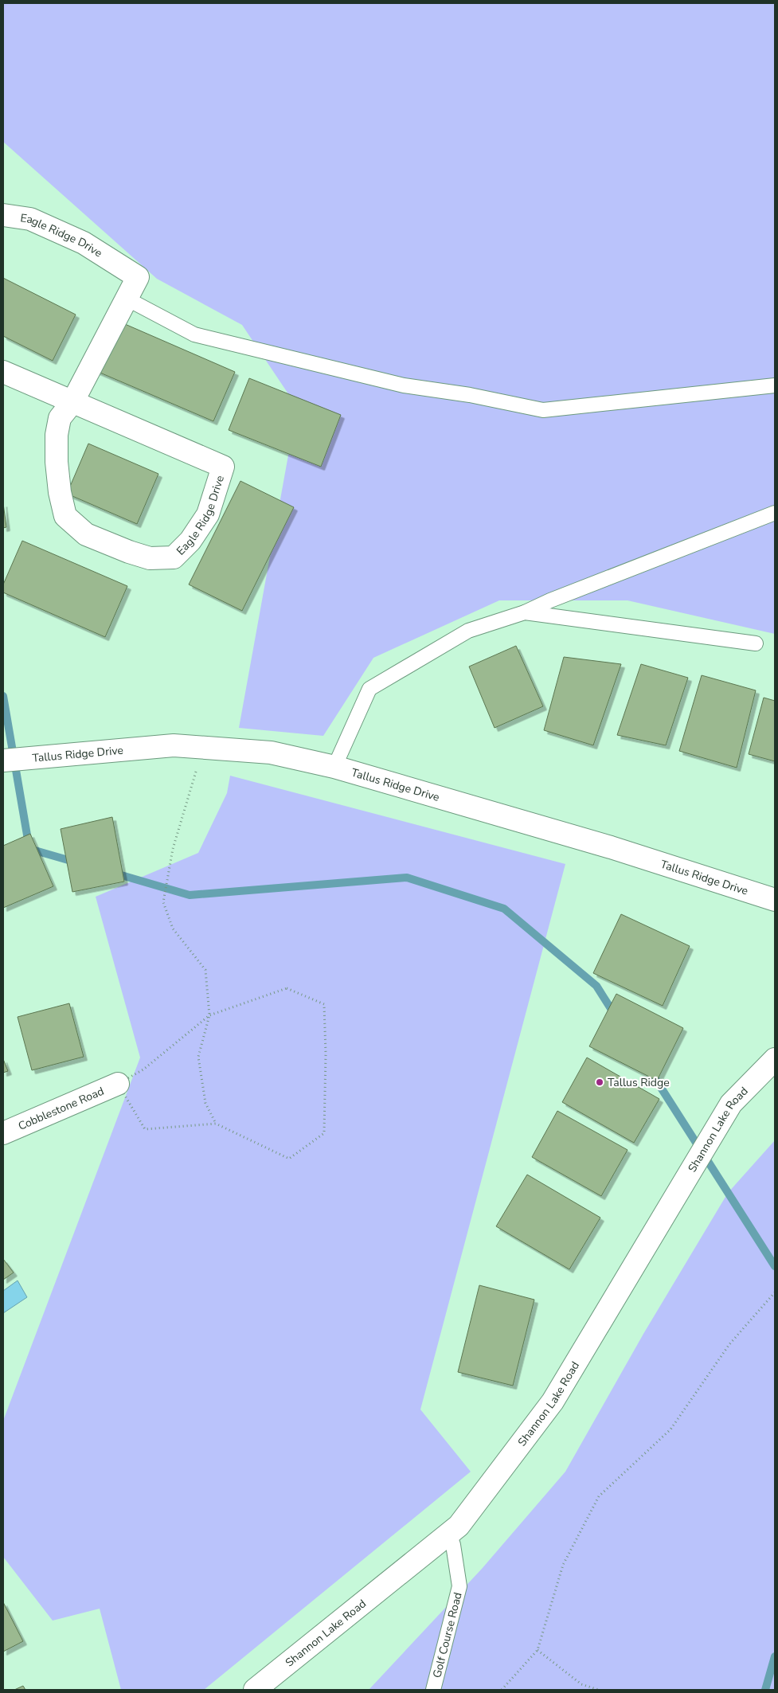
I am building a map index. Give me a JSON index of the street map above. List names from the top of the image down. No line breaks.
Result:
{"streets":{"street":["Eagle Ridge Drive","Tallus Ridge Drive","Cobblestone Road","Shannon Lake Road"],"lane":["Golf Course Road"]},"crossings":[["Shannon Lake Road","Golf Course Road"]],"places":["Tallus Ridge"]}
